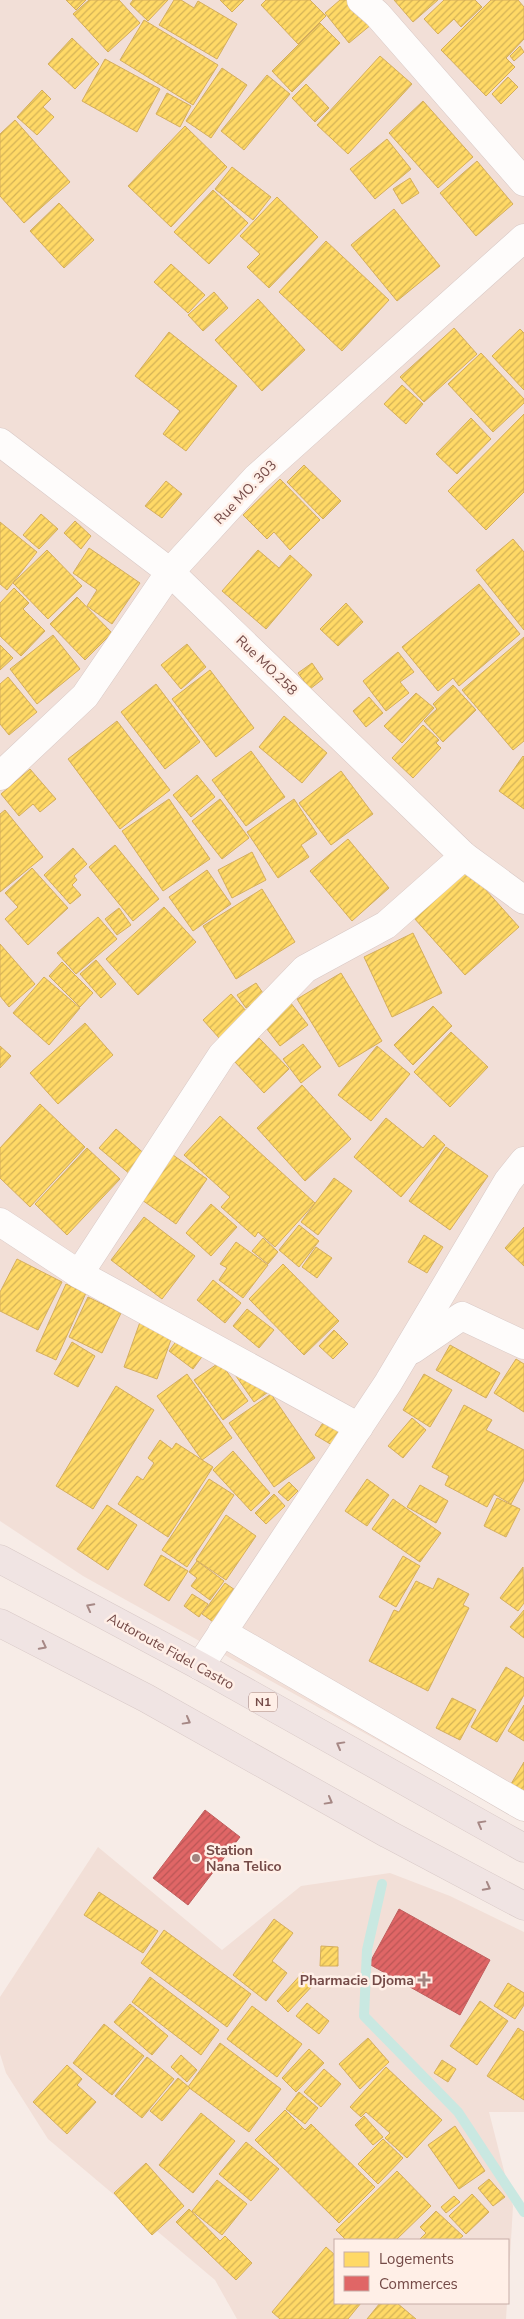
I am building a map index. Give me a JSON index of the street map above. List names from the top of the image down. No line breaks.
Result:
{"streets":{"highway":["Autoroute Fidel Castro","N1"],"street":["Rue MO. 303","Rue MO.258"]},"crossings":[["Rue MO. 303","Rue MO.258"]],"places":{"other":["Station Nana Telico"],"health":["Pharmacie Djoma"]},"legend":["Logements","Commerces"]}
